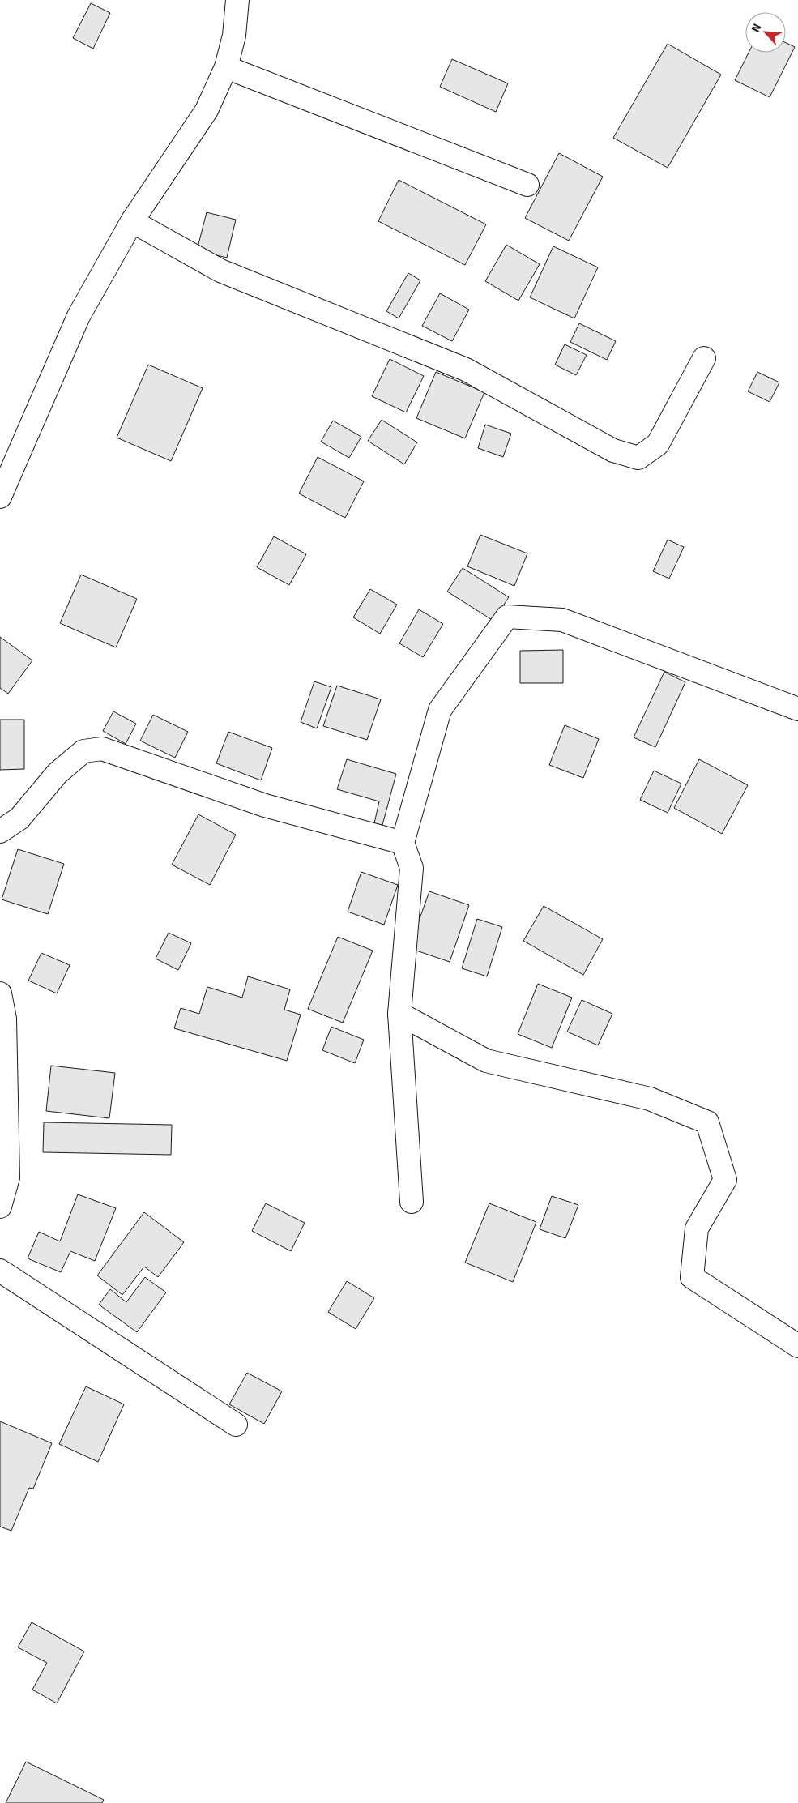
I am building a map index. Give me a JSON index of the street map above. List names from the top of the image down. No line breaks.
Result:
{"north":"top left"}
